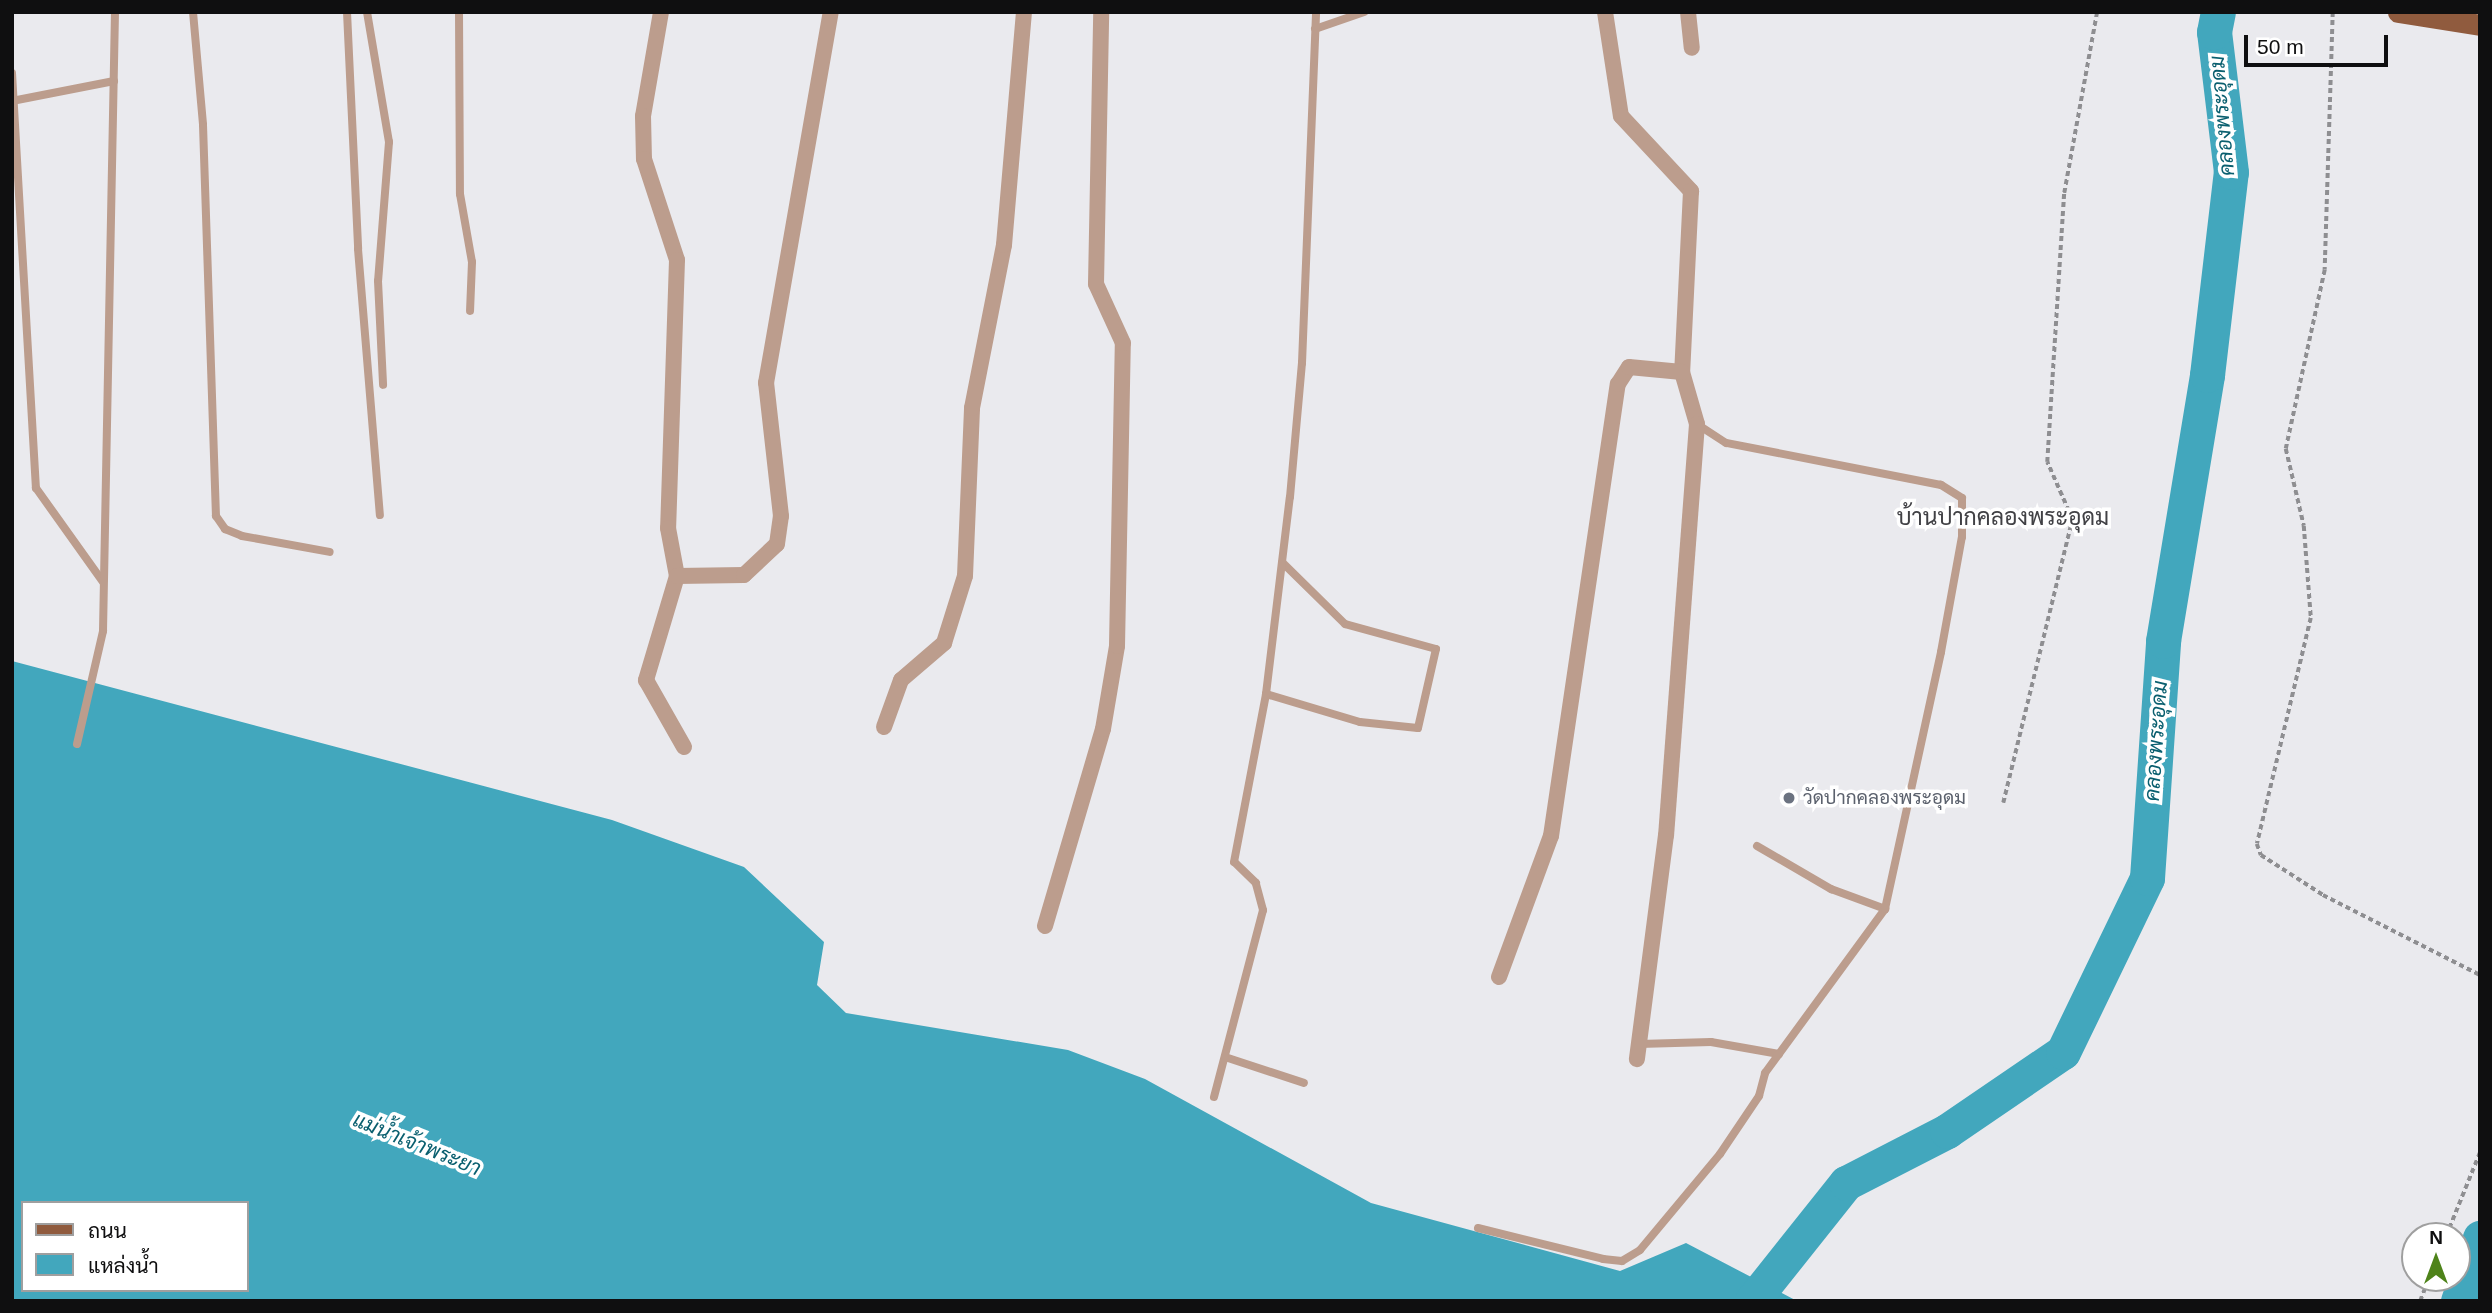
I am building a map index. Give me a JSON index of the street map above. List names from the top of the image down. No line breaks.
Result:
{"districts":["บ้านปากคลองพระอุดม"],"water":["คลองพระอุดม","แม่น้ำเจ้าพระยา"],"places":["วัดปากคลองพระอุดม"],"legend":["ถนน","แหล่งน้ำ"],"scale_bar":"50 m","north":"top"}
